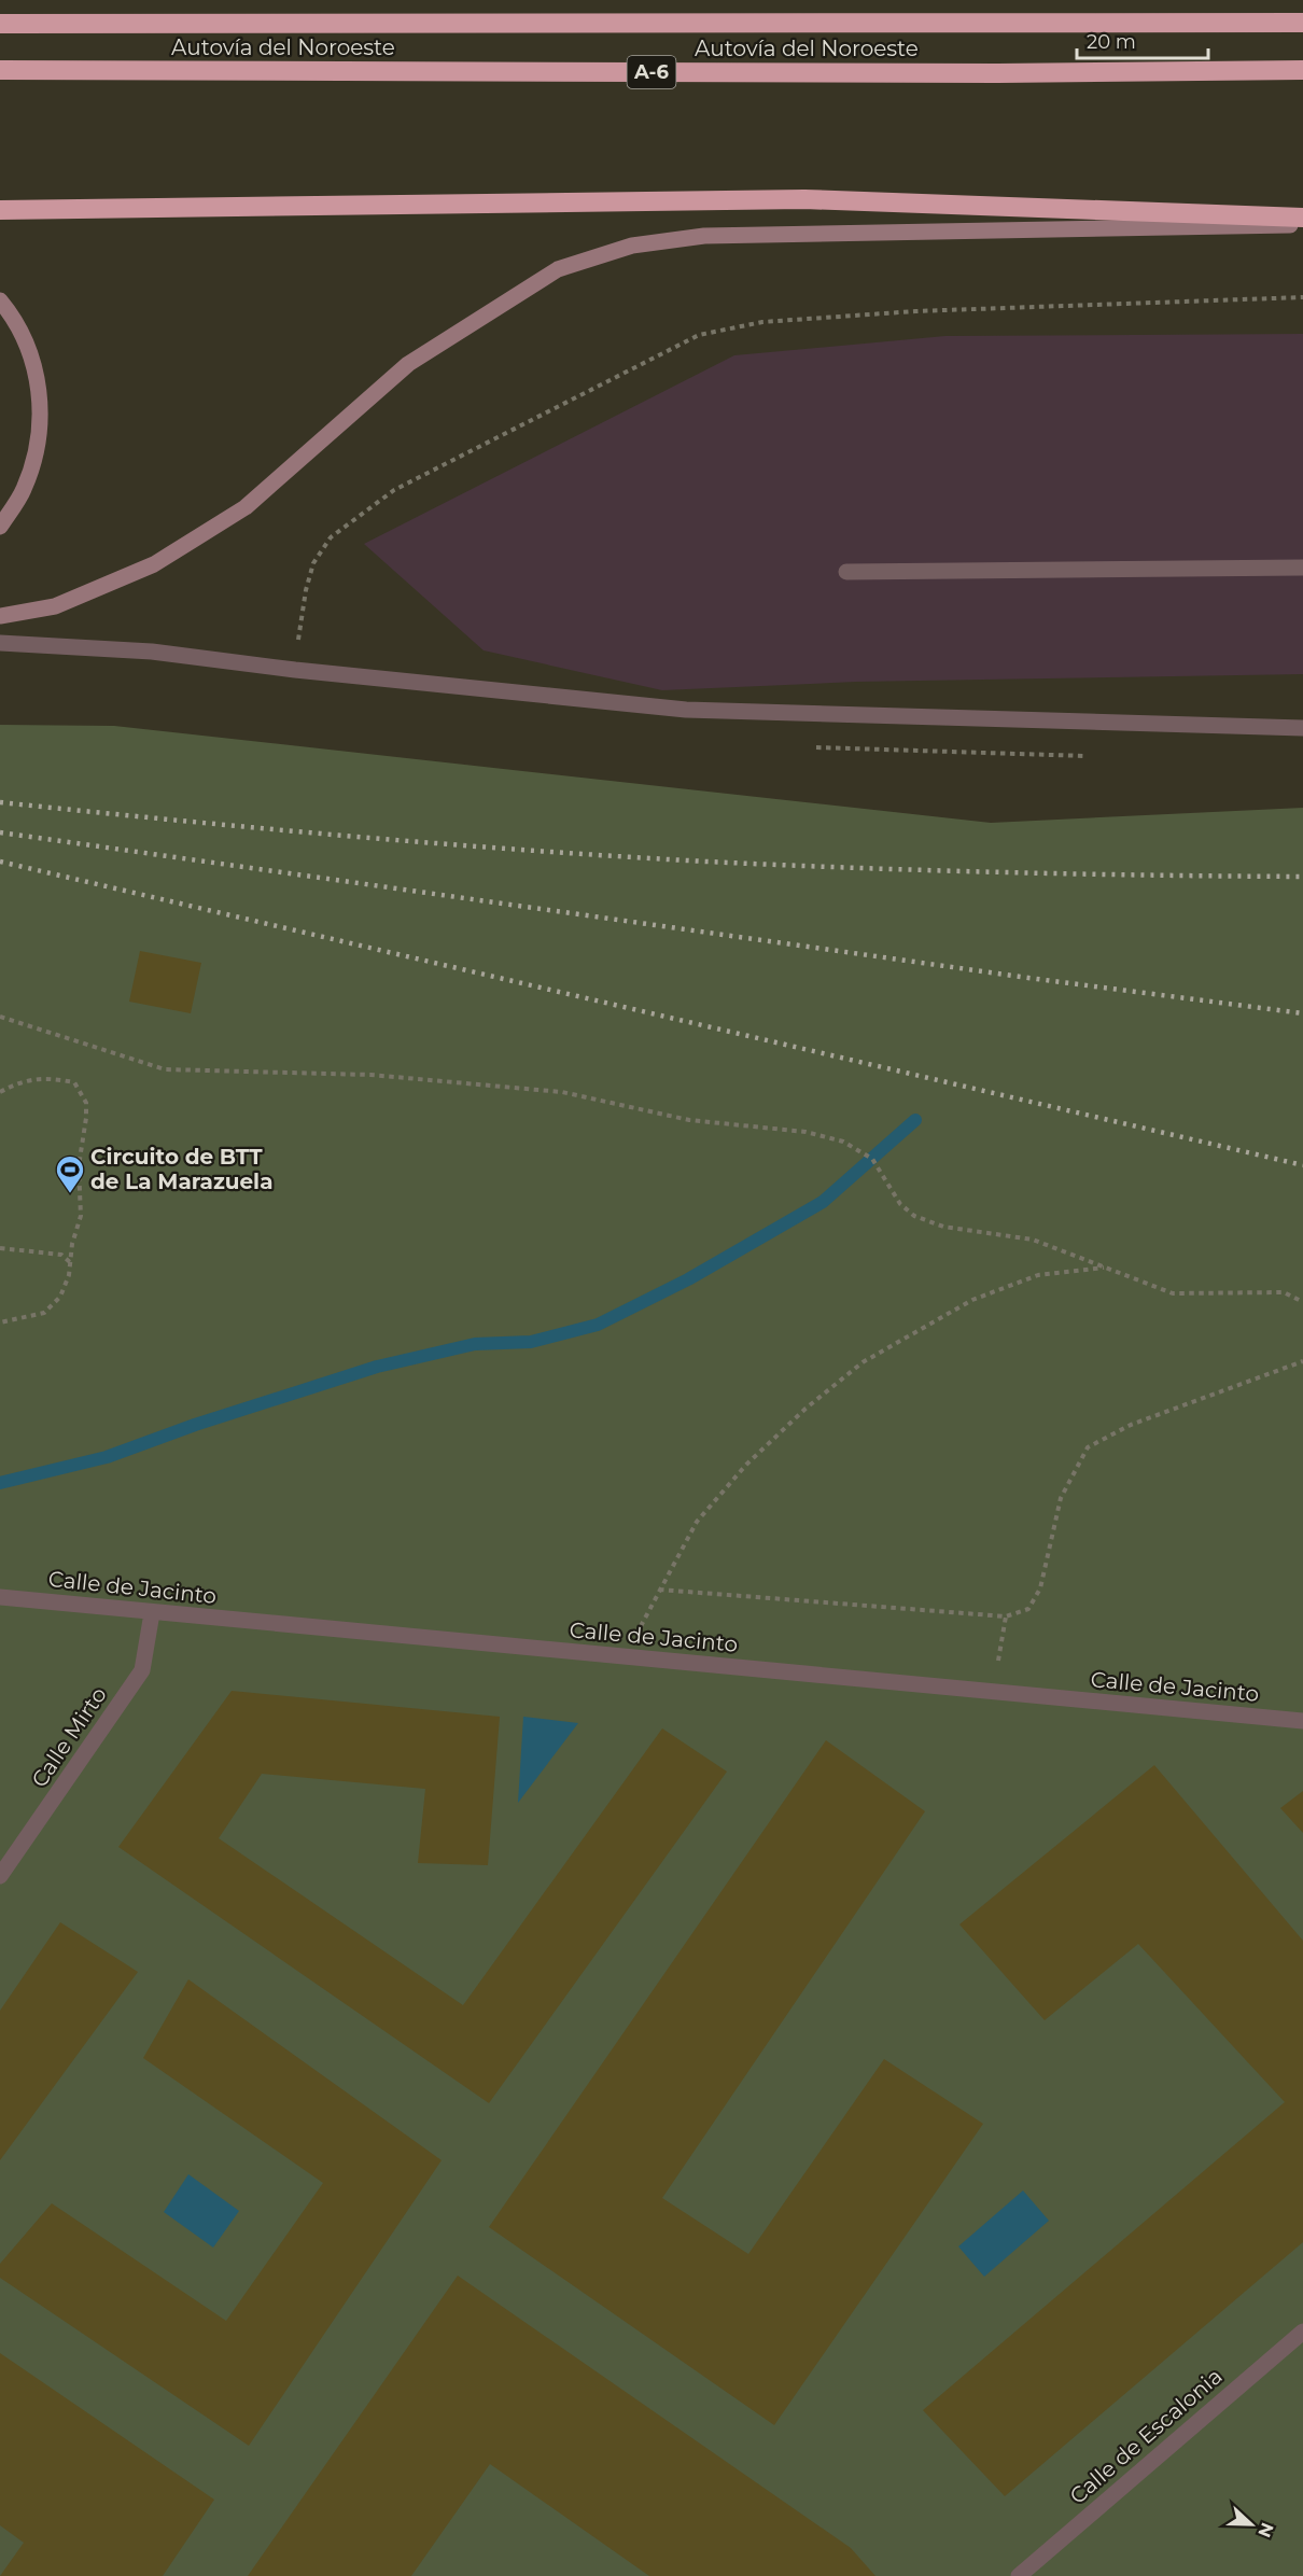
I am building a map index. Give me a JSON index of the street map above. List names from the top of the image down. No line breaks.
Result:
{"streets":{"highway":["Autovía del Noroeste","A-6"],"street":["Calle de Jacinto","Calle Mirto","Calle de Escalonia"]},"crossings":[["Calle de Jacinto","Calle Mirto"]],"places":{"sports":["Circuito de BTT de La Marazuela"]},"scale_bar":"20 m","north":"right"}
